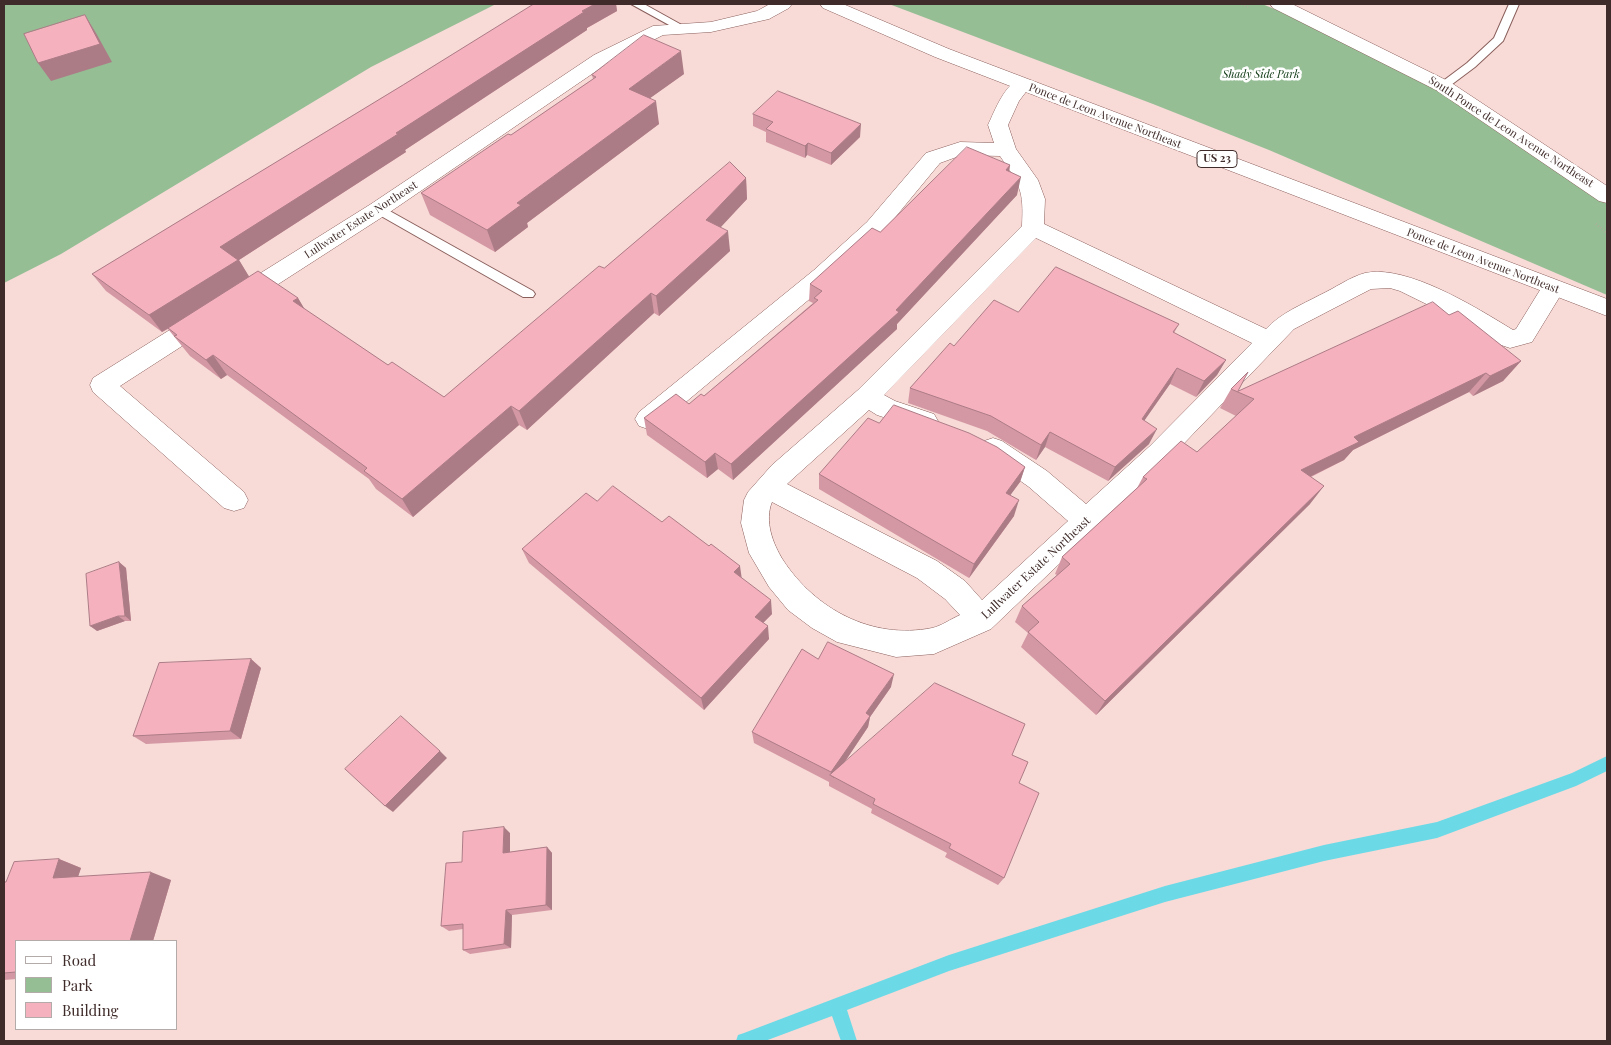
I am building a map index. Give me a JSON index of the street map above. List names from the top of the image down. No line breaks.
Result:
{"streets":{"main road":["Ponce de Leon Avenue Northeast","South Ponce de Leon Avenue Northeast","US 23","Lullwater Estate Northeast"]},"crossings":[["Ponce de Leon Avenue Northeast","Lullwater Estate Northeast"]],"parks":["Shady Side Park"],"legend":["Road","Park","Building"]}
